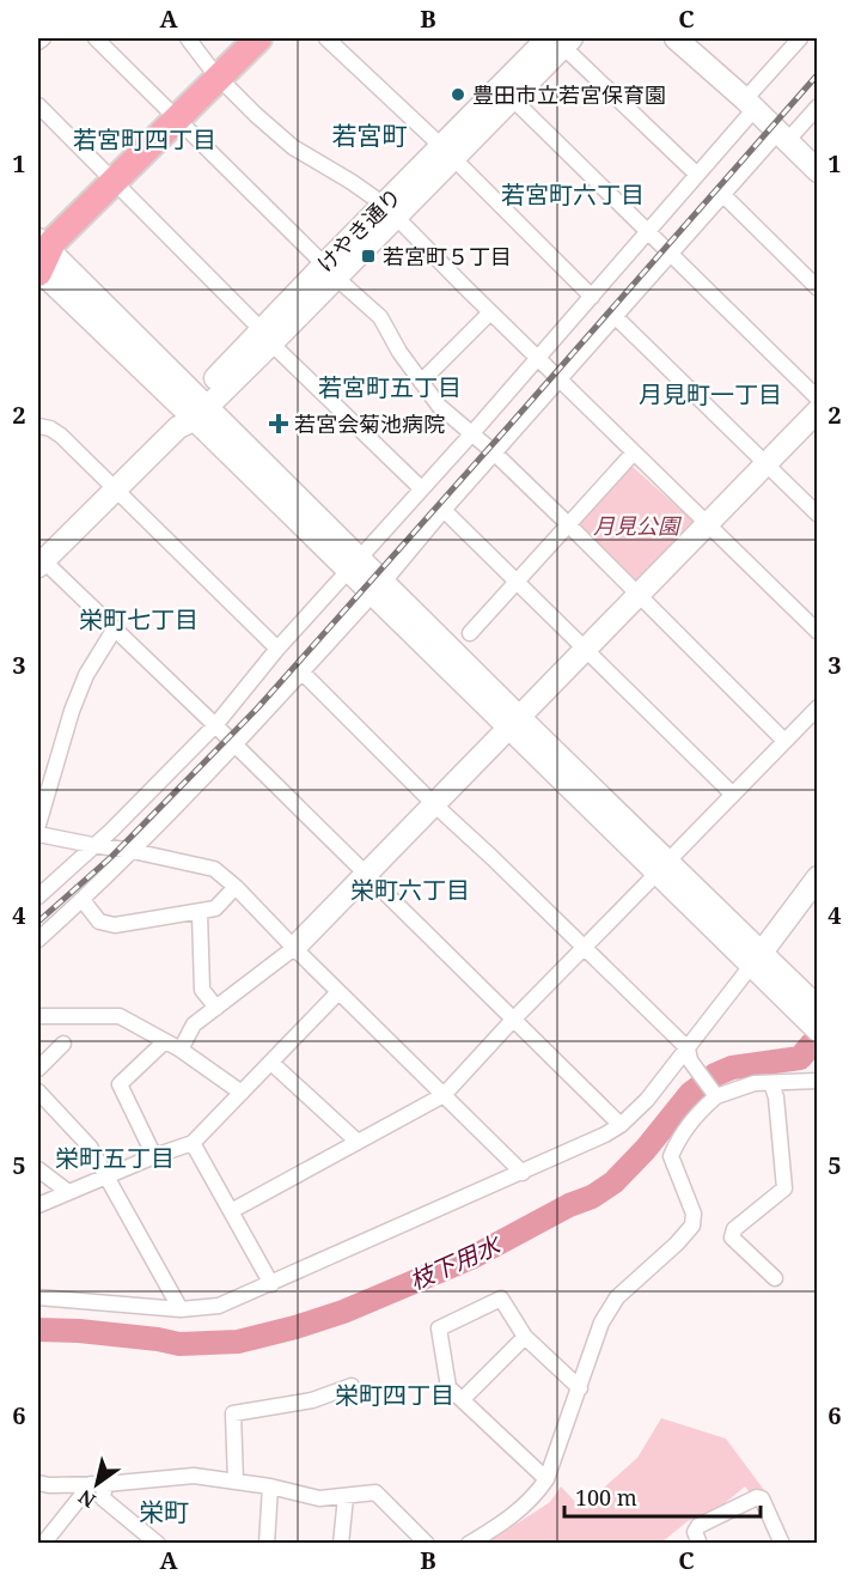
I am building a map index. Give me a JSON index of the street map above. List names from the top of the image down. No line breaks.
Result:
{"districts":["若宮町","若宮町四丁目","若宮町六丁目","若宮町五丁目","月見町一丁目","栄町七丁目","栄町六丁目","栄町五丁目","栄町四丁目","栄町"],"water":["枝下用水"],"parks":["月見公園"],"places":{"other":["豊田市立若宮保育園"],"transit":["若宮町５丁目"],"health":["若宮会菊池病院"]},"scale_bar":"100 m","north":"bottom left","grid":{"columns":["A","B","C"],"rows":["1","2","3","4","5","6"]}}
